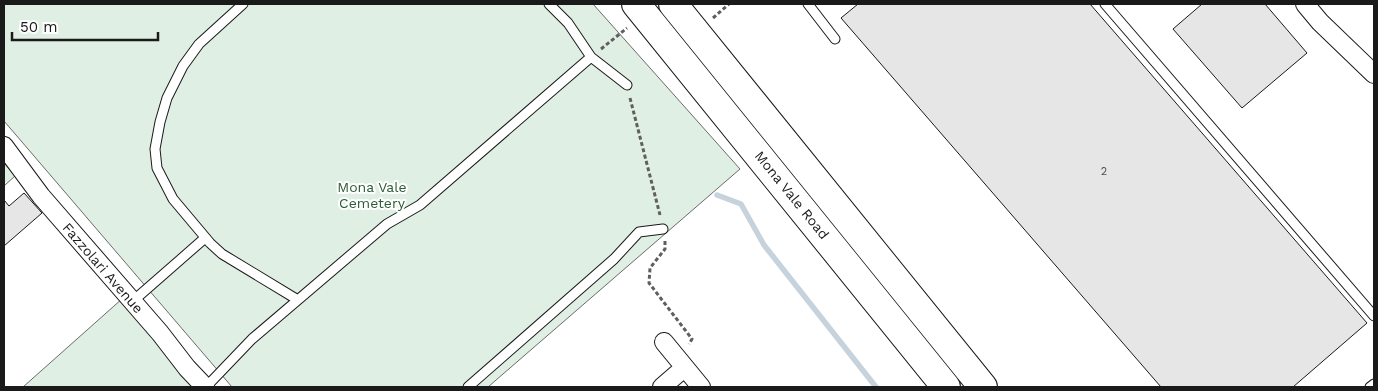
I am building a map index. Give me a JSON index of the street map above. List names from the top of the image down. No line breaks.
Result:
{"streets":{"highway":["Mona Vale Road"],"street":["Fazzolari Avenue"]},"parks":["Mona Vale Cemetery"],"house_numbers":["2"],"scale_bar":"50 m"}
